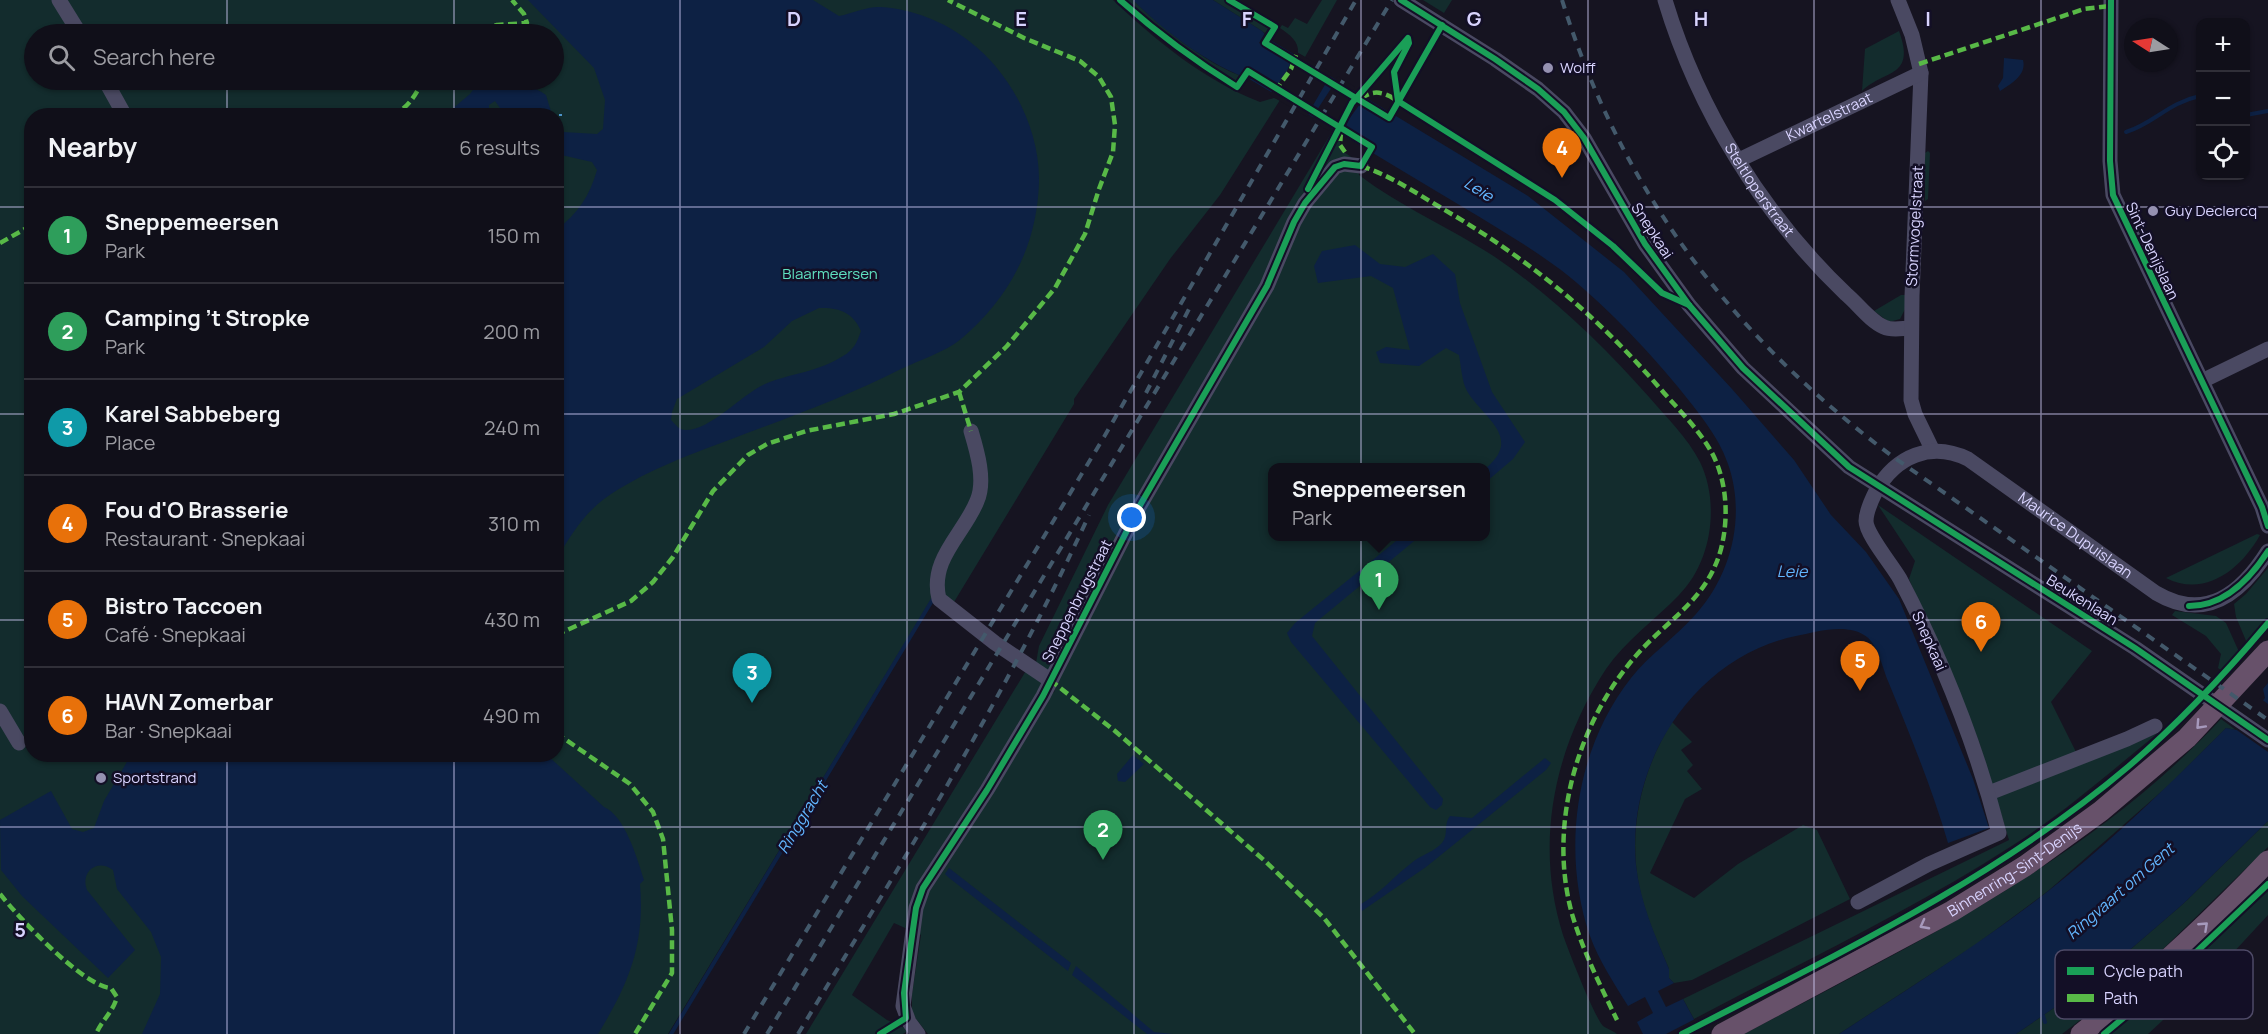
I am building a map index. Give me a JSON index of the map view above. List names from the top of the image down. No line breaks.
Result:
{"streets":{"highway":["Binnenring-Sint-Denijs"],"street":["Kwartelstraat","Steltloperstraat","Stormvogelstraat","Snepkaai","Sint-Denijslaan","Maurice Dupuislaan","Beukenlaan","Sneppenbrugstraat"]},"crossings":[["Kwartelstraat","Steltloperstraat"],["Kwartelstraat","Stormvogelstraat"],["Steltloperstraat","Stormvogelstraat"],["Stormvogelstraat","Maurice Dupuislaan"],["Snepkaai","Maurice Dupuislaan"],["Snepkaai","Beukenlaan"],["Maurice Dupuislaan","Beukenlaan"]],"one_way":["Binnenring-Sint-Denijs"],"water":["Leie","Ringgracht","Ringvaart om Gent"],"parks":["Blaarmeersen"],"places":["Wolff","Guy Declercq","Sportstrand"],"legend":["Cycle path","Path"],"north":"left","page":{"map_buttons":["+","−"],"search":"Search here","heading":["Nearby","6 results"],"pins":["4","1","6","5","3","2"],"list":[{"mark":"1","name":"Sneppemeersen","note":"Park","value":"150 m"},{"mark":"2","name":"Camping ’t Stropke","note":"Park","value":"200 m"},{"mark":"3","name":"Karel Sabbeberg","note":"Place","value":"240 m"},{"mark":"4","name":"Fou d'O Brasserie","note":"Restaurant · Snepkaai","value":"310 m"},{"mark":"5","name":"Bistro Taccoen","note":"Café · Snepkaai","value":"430 m"},{"mark":"6","name":"HAVN Zomerbar","note":"Bar · Snepkaai","value":"490 m"}],"popup":["Sneppemeersen","Park"]},"grid":{"columns":["D","E","F","G","H","I"],"rows":["5"]}}
